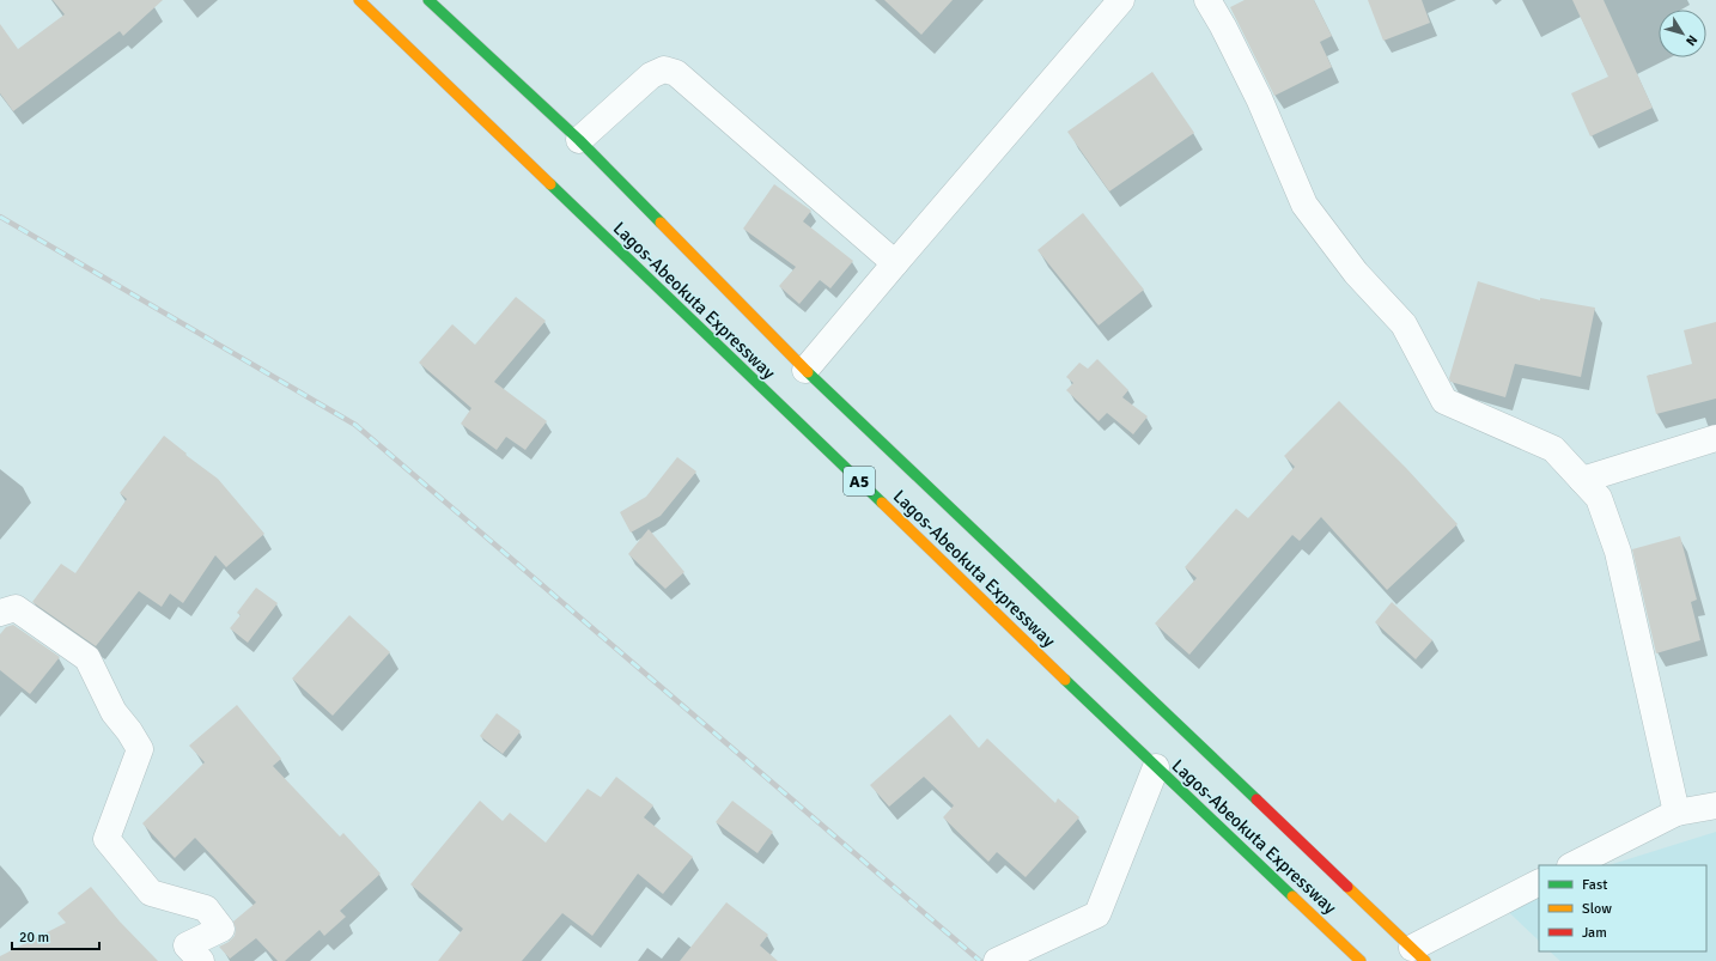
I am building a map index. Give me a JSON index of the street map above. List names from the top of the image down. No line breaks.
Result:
{"streets":{"highway":["Lagos-Abeokuta Expressway","A5"]},"legend":["Fast","Slow","Jam"],"scale_bar":"20 m","north":"bottom right"}
